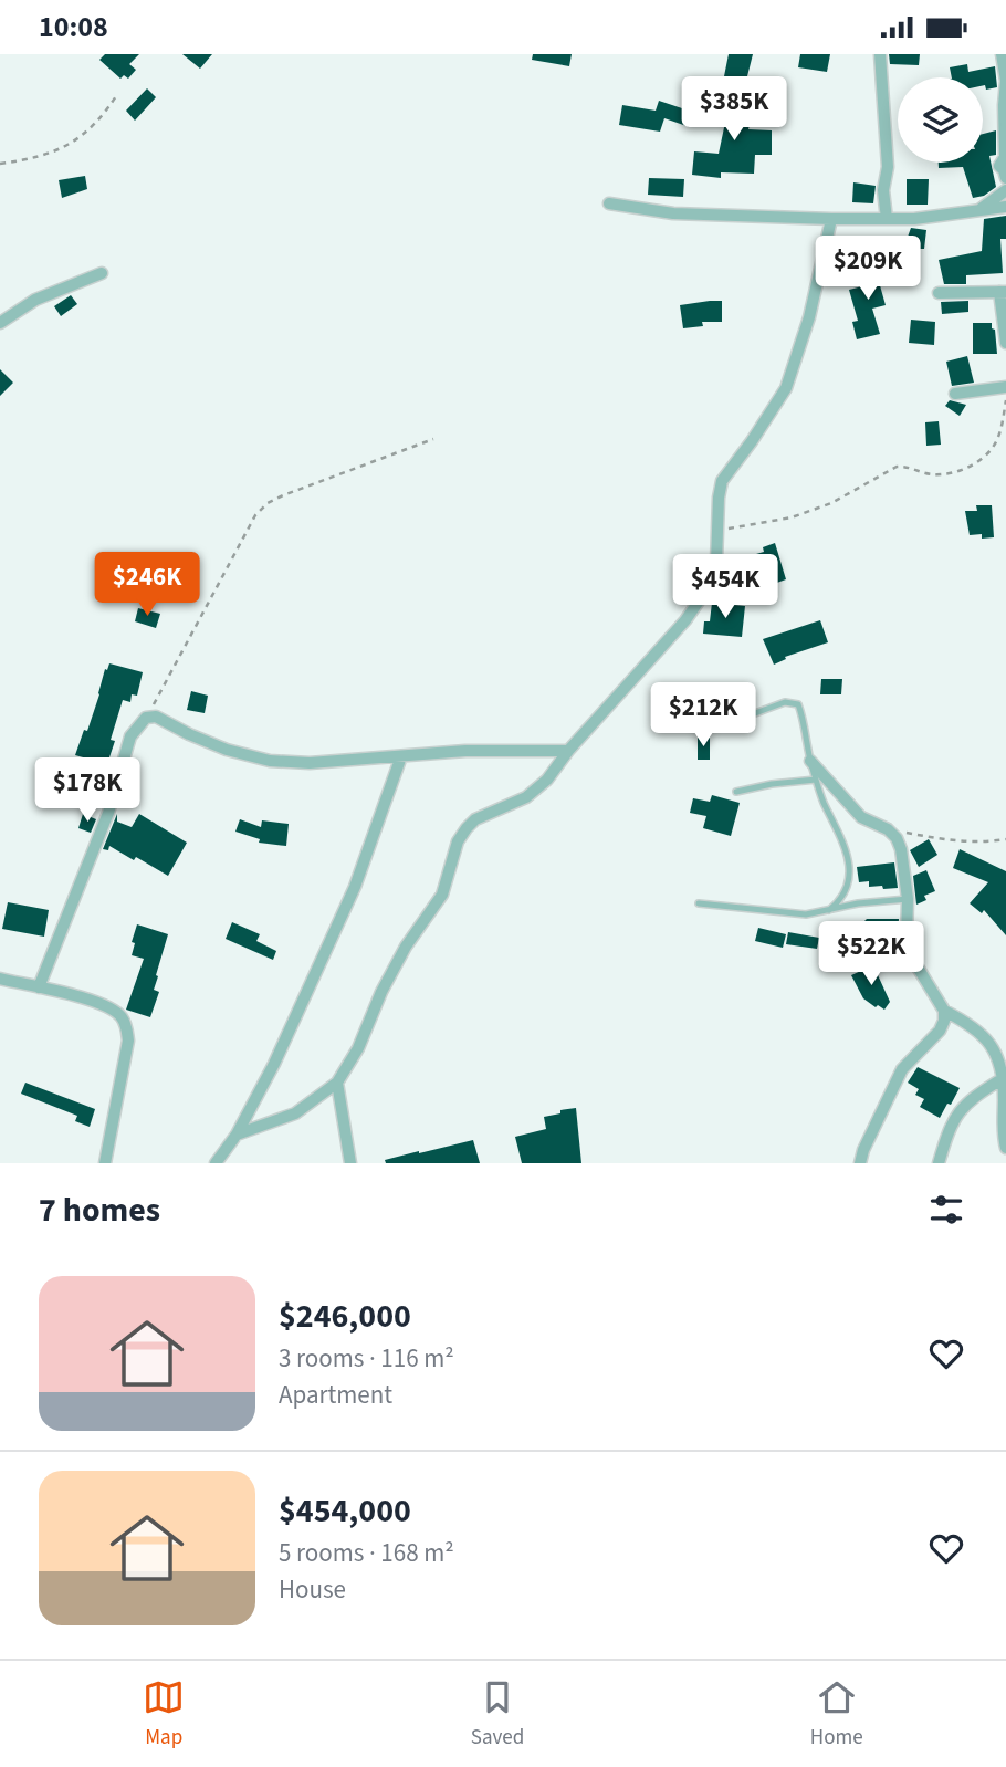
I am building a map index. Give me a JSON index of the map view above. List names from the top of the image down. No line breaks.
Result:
{"page":{"status":"10:08","price":["$385K","$209K","$246K","$454K","$212K","$178K","$522K"],"heading":"7 homes","list":[{"name":"$246,000","note":"3 rooms · 116 m² · Apartment"},{"name":"$454,000","note":"5 rooms · 168 m² · House"}],"tabs":["Map","Saved","Home"]}}
